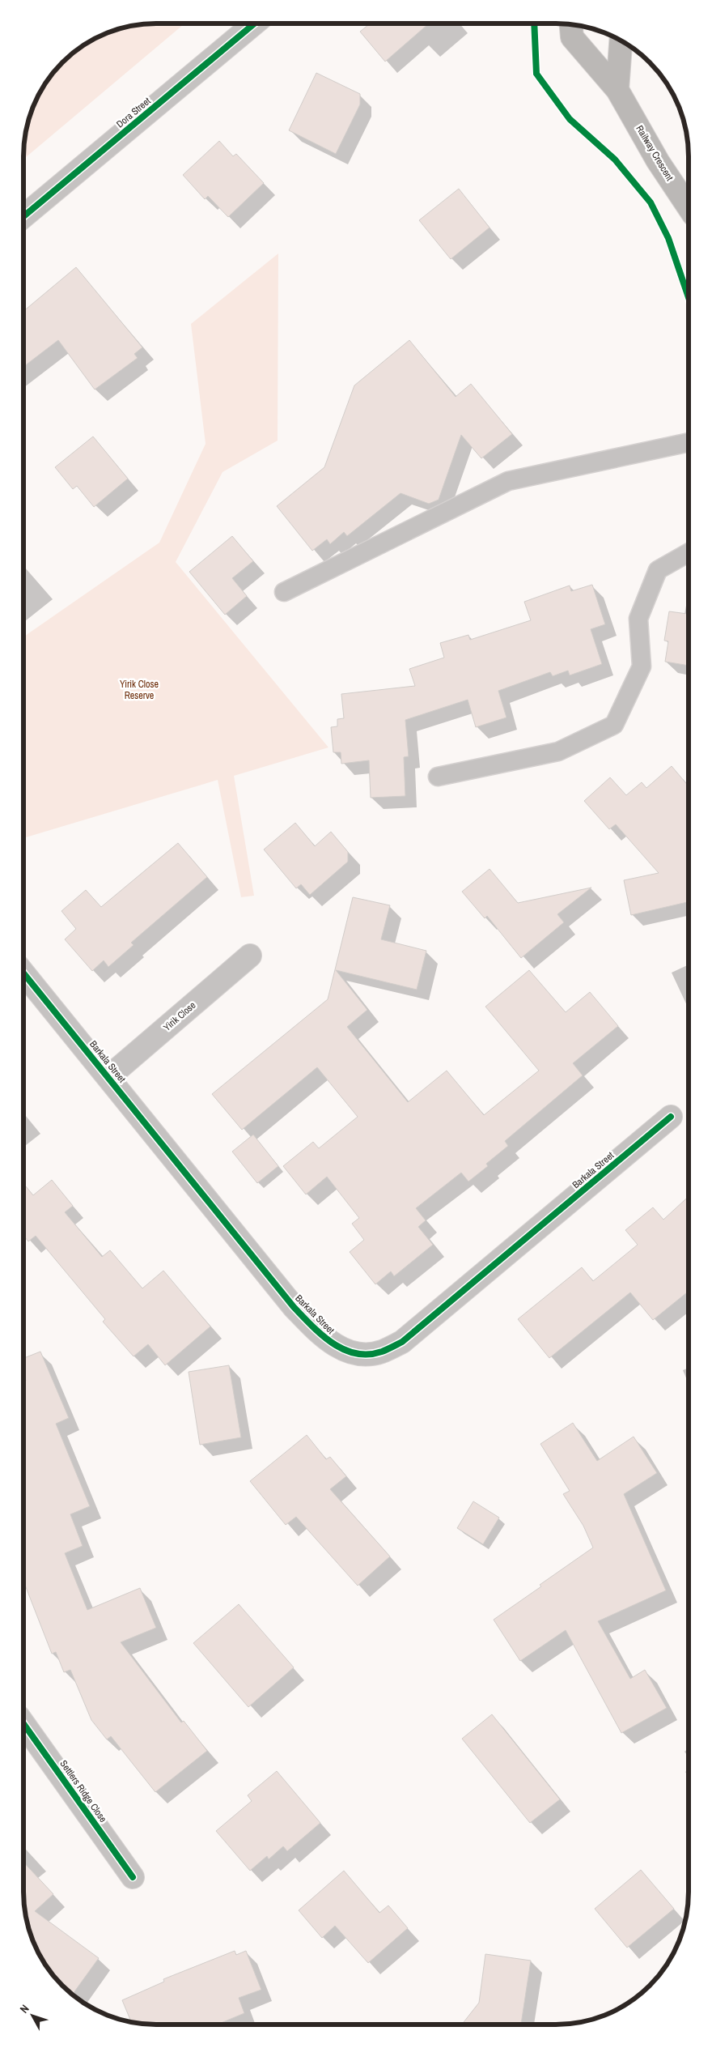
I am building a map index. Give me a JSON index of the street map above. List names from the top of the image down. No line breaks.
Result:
{"streets":{"main road":["Railway Crescent"],"street":["Dora Street","Yirik Close","Barkala Street","Settlers Ridge Close"]},"crossings":[["Yirik Close","Barkala Street"]],"parks":["Yirik Close Reserve"],"north":"top left"}
